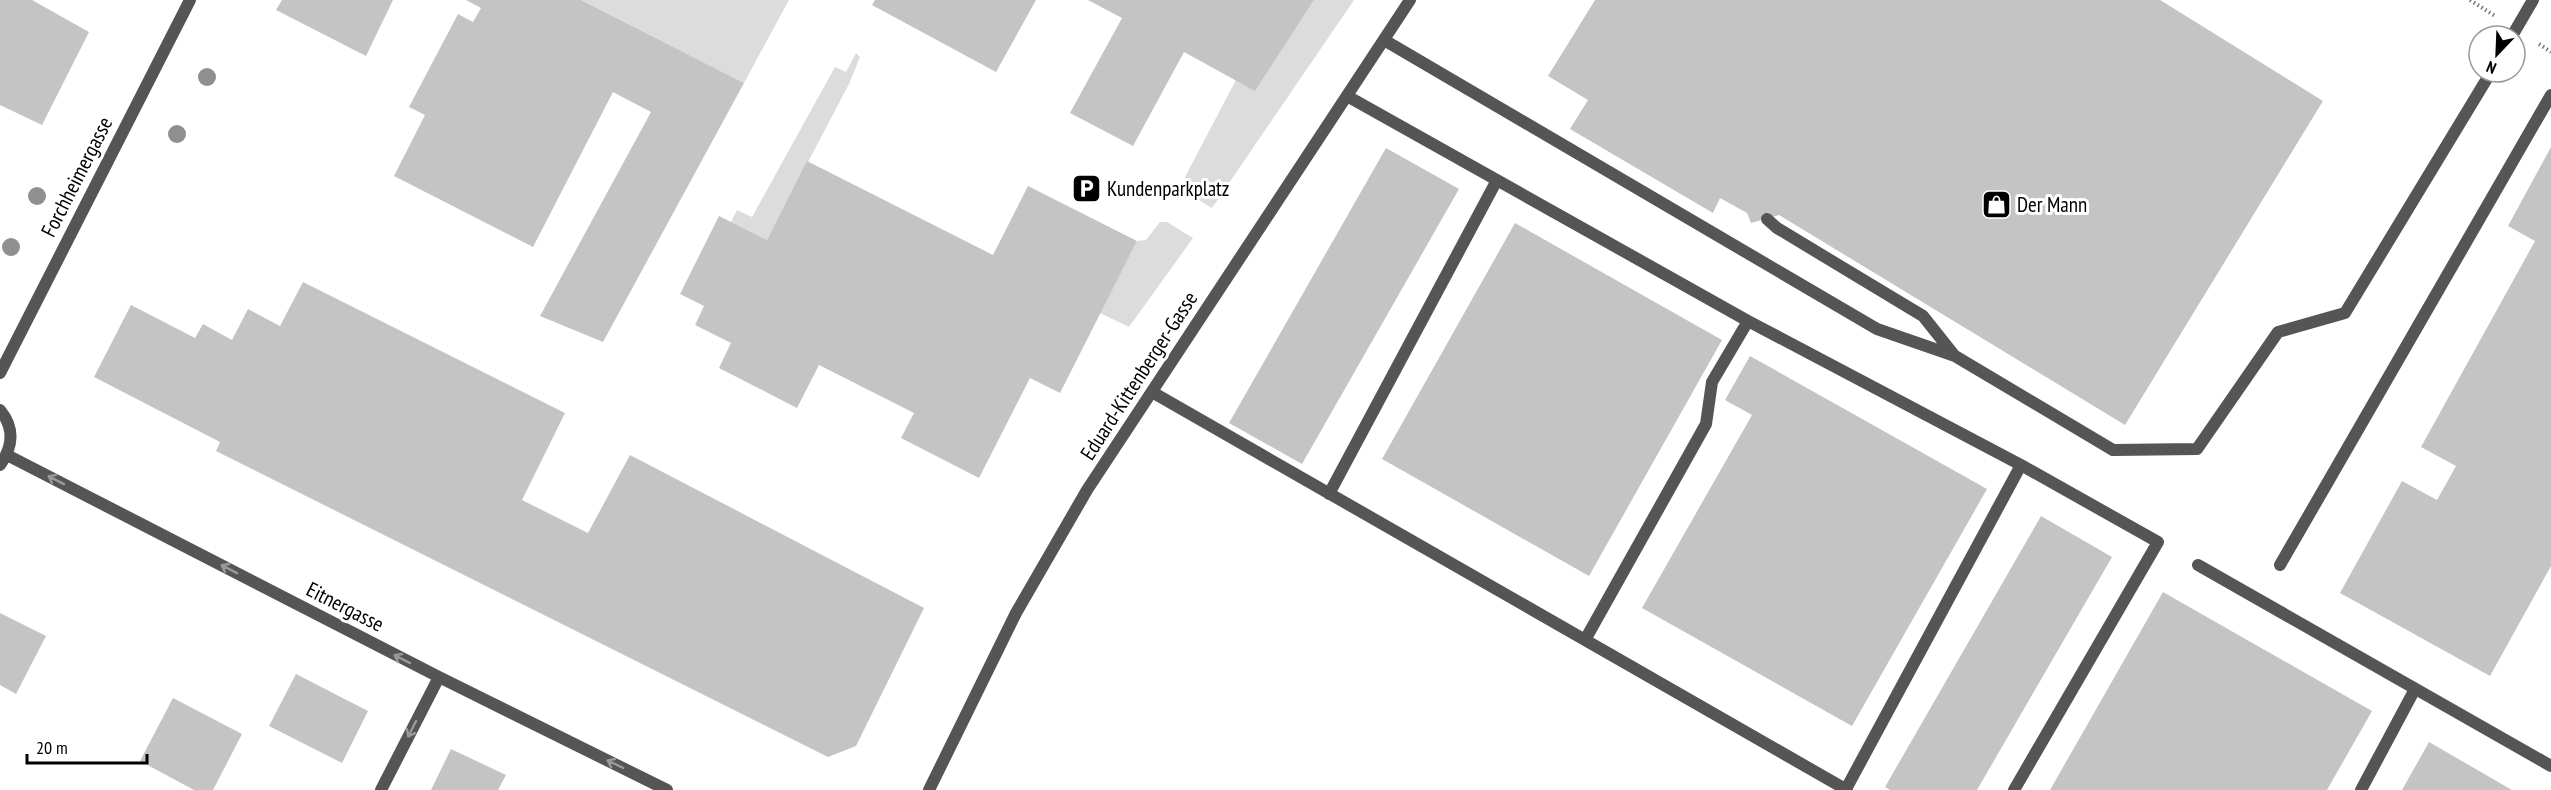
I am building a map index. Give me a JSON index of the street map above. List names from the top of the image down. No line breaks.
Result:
{"streets":{"street":["Forchheimergasse","Eduard-Kittenberger-Gasse","Eitnergasse"]},"one_way":["Eitnergasse"],"places":{"parking":["Kundenparkplatz"],"shop":["Der Mann"]},"scale_bar":"20 m","north":"bottom left"}
